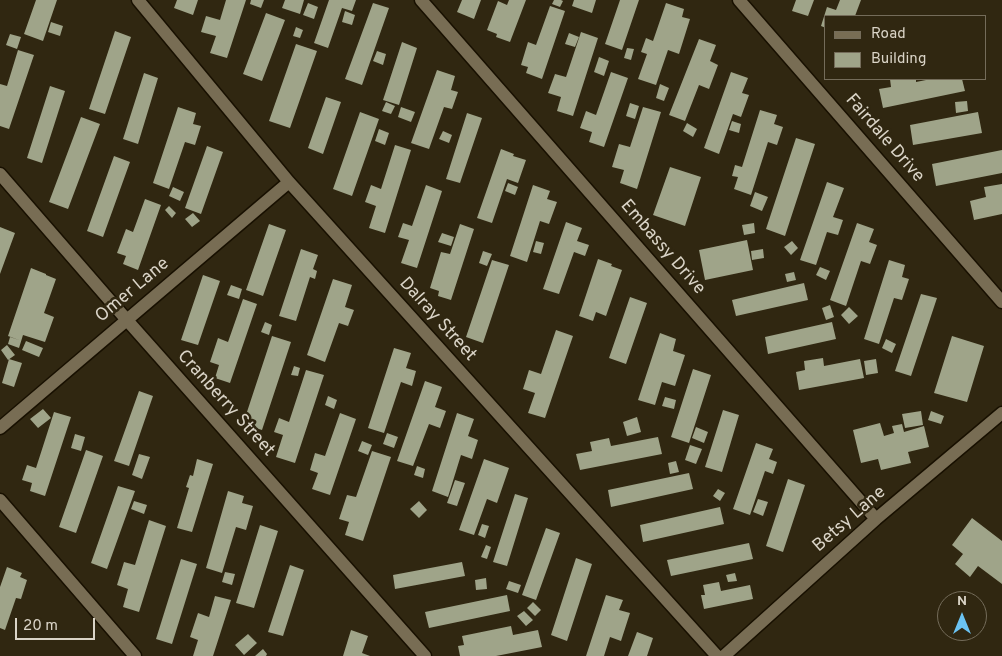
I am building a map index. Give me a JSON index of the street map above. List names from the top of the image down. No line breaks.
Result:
{"streets":{"street":["Fairdale Drive","Embassy Drive","Omer Lane","Dalray Street","Cranberry Street","Betsy Lane"]},"crossings":[["Embassy Drive","Betsy Lane"],["Omer Lane","Dalray Street"],["Omer Lane","Cranberry Street"]],"legend":["Road","Building"],"scale_bar":"20 m","north":"top"}
